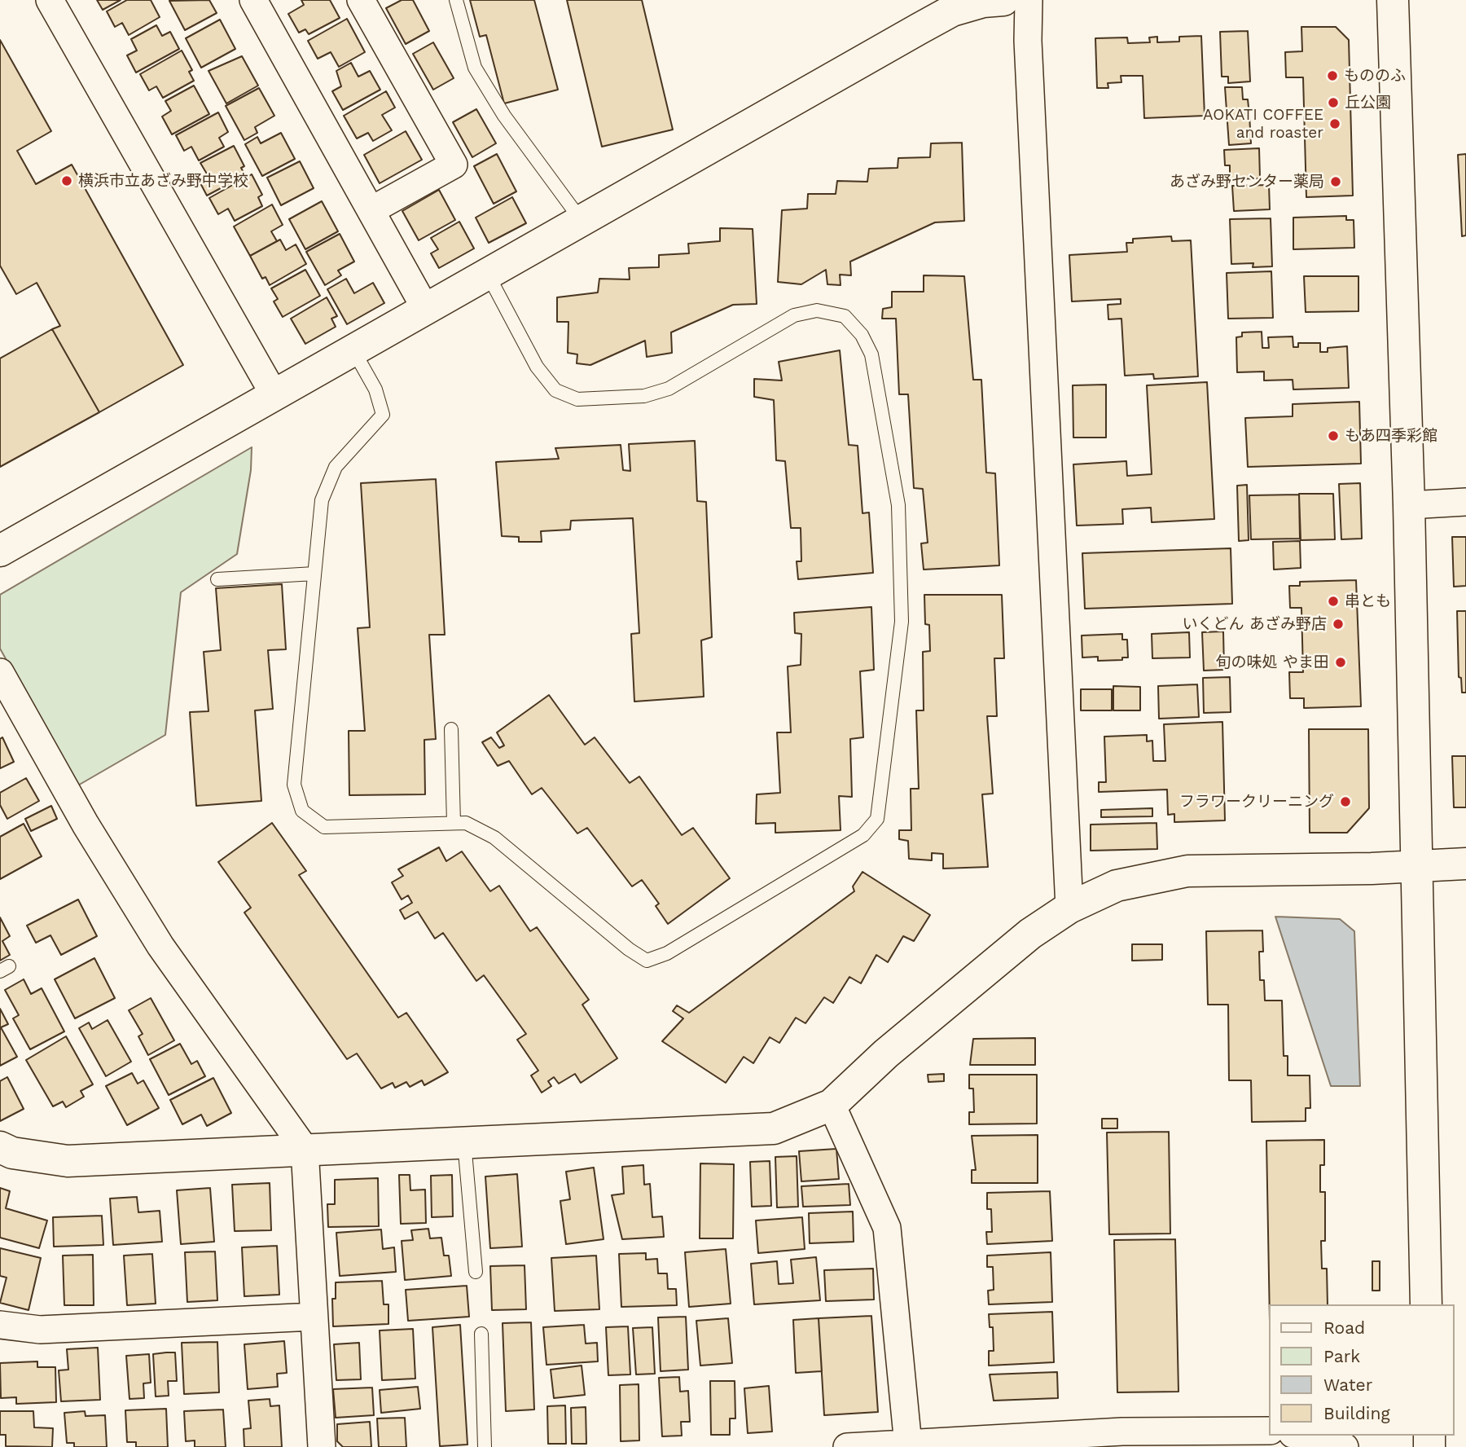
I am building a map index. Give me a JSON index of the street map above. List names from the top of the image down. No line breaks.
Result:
{"places":["もののふ","丘公園","AOKATI COFFEE and roaster","横浜市立あざみ野中学校","あざみ野センター薬局","もあ四季彩館","串とも","いくどん あざみ野店","旬の味処 やま田","フラワークリーニング"],"legend":["Road","Park","Water","Building"]}
